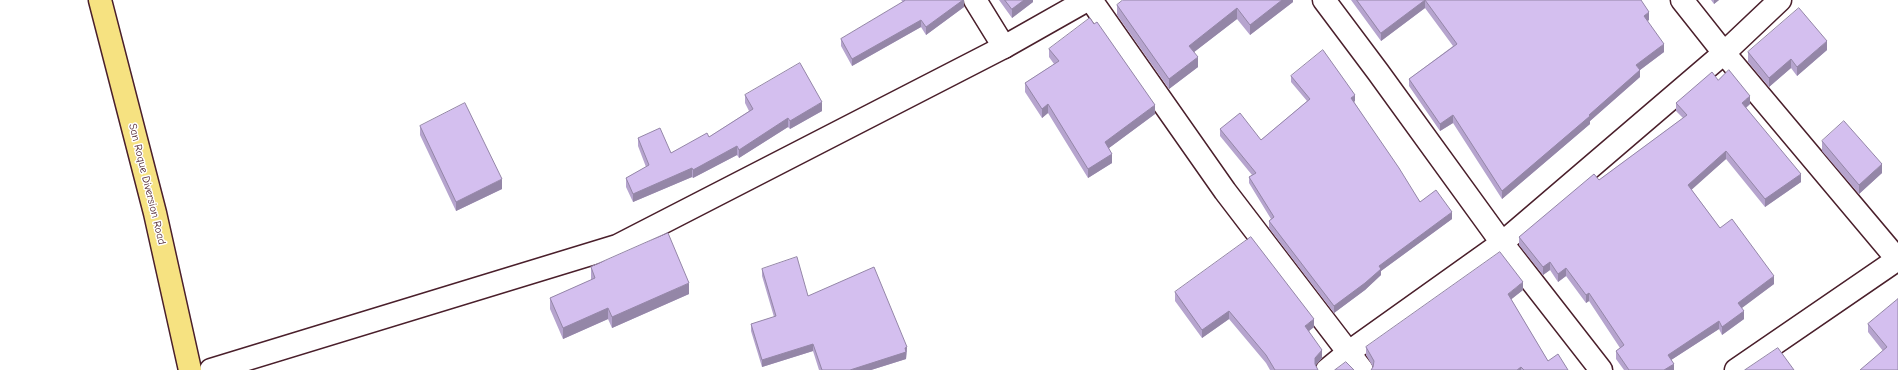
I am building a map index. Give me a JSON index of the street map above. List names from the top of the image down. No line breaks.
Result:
{"streets":{"main road":["San Roque Diversion Road"]}}
